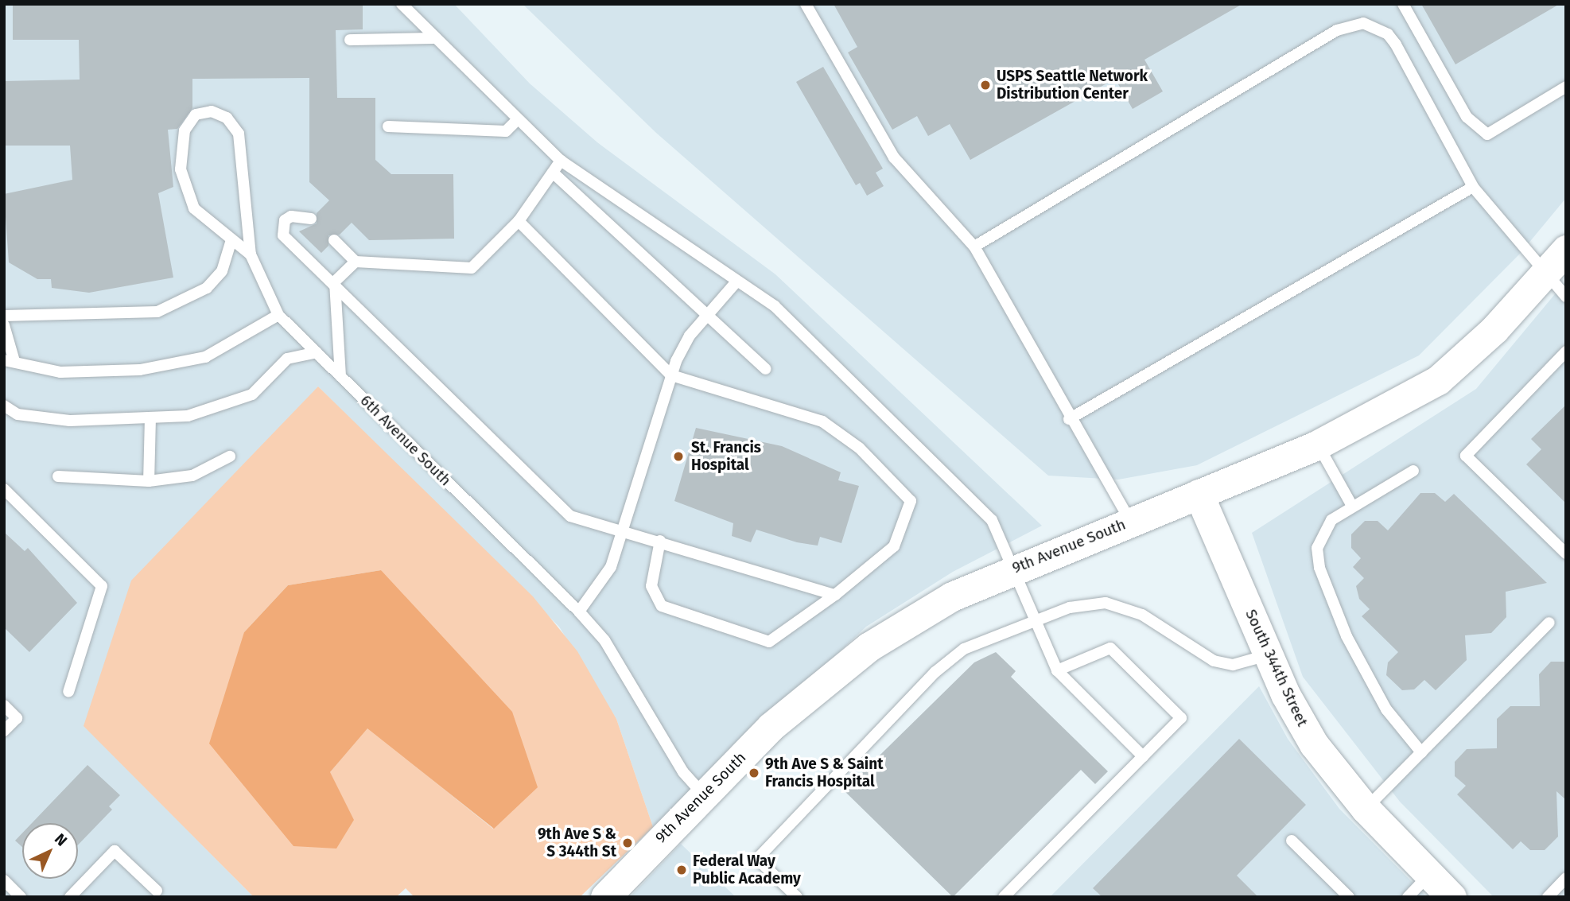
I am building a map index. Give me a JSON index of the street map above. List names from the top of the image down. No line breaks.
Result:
{"streets":{"street":["9th Avenue South","South 344th Street"],"lane":["6th Avenue South"]},"crossings":[["6th Avenue South","9th Avenue South"],["9th Avenue South","South 344th Street"]],"places":["USPS Seattle Network Distribution Center","St. Francis Hospital","9th Ave S & Saint Francis Hospital","9th Ave S & S 344th St","Federal Way Public Academy"],"north":"top right"}
